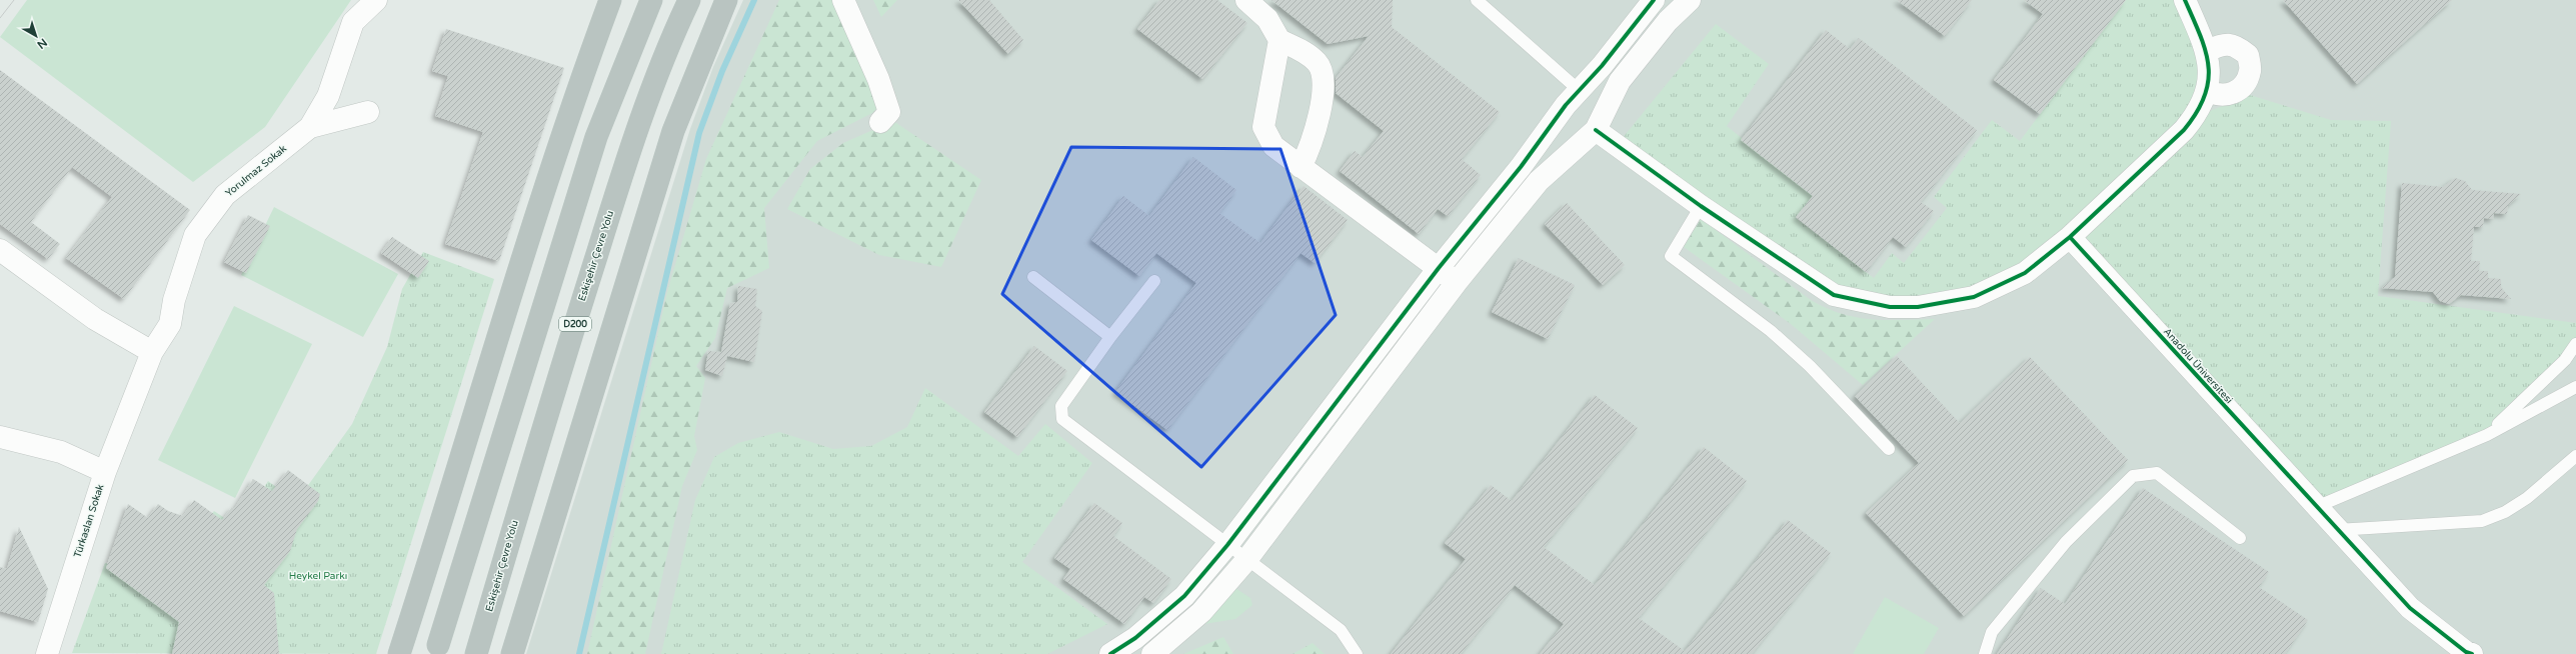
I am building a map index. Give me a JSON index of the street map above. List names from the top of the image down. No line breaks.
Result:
{"streets":{"highway":["Eskişehir Çevre Yolu","D200"],"street":["Yorulmaz Sokak","Anadolu Üniversitesi","Türkaslan Sokak"]},"crossings":[["Yorulmaz Sokak","Türkaslan Sokak"]],"parks":["Heykel Parkı"],"north":"bottom right"}
